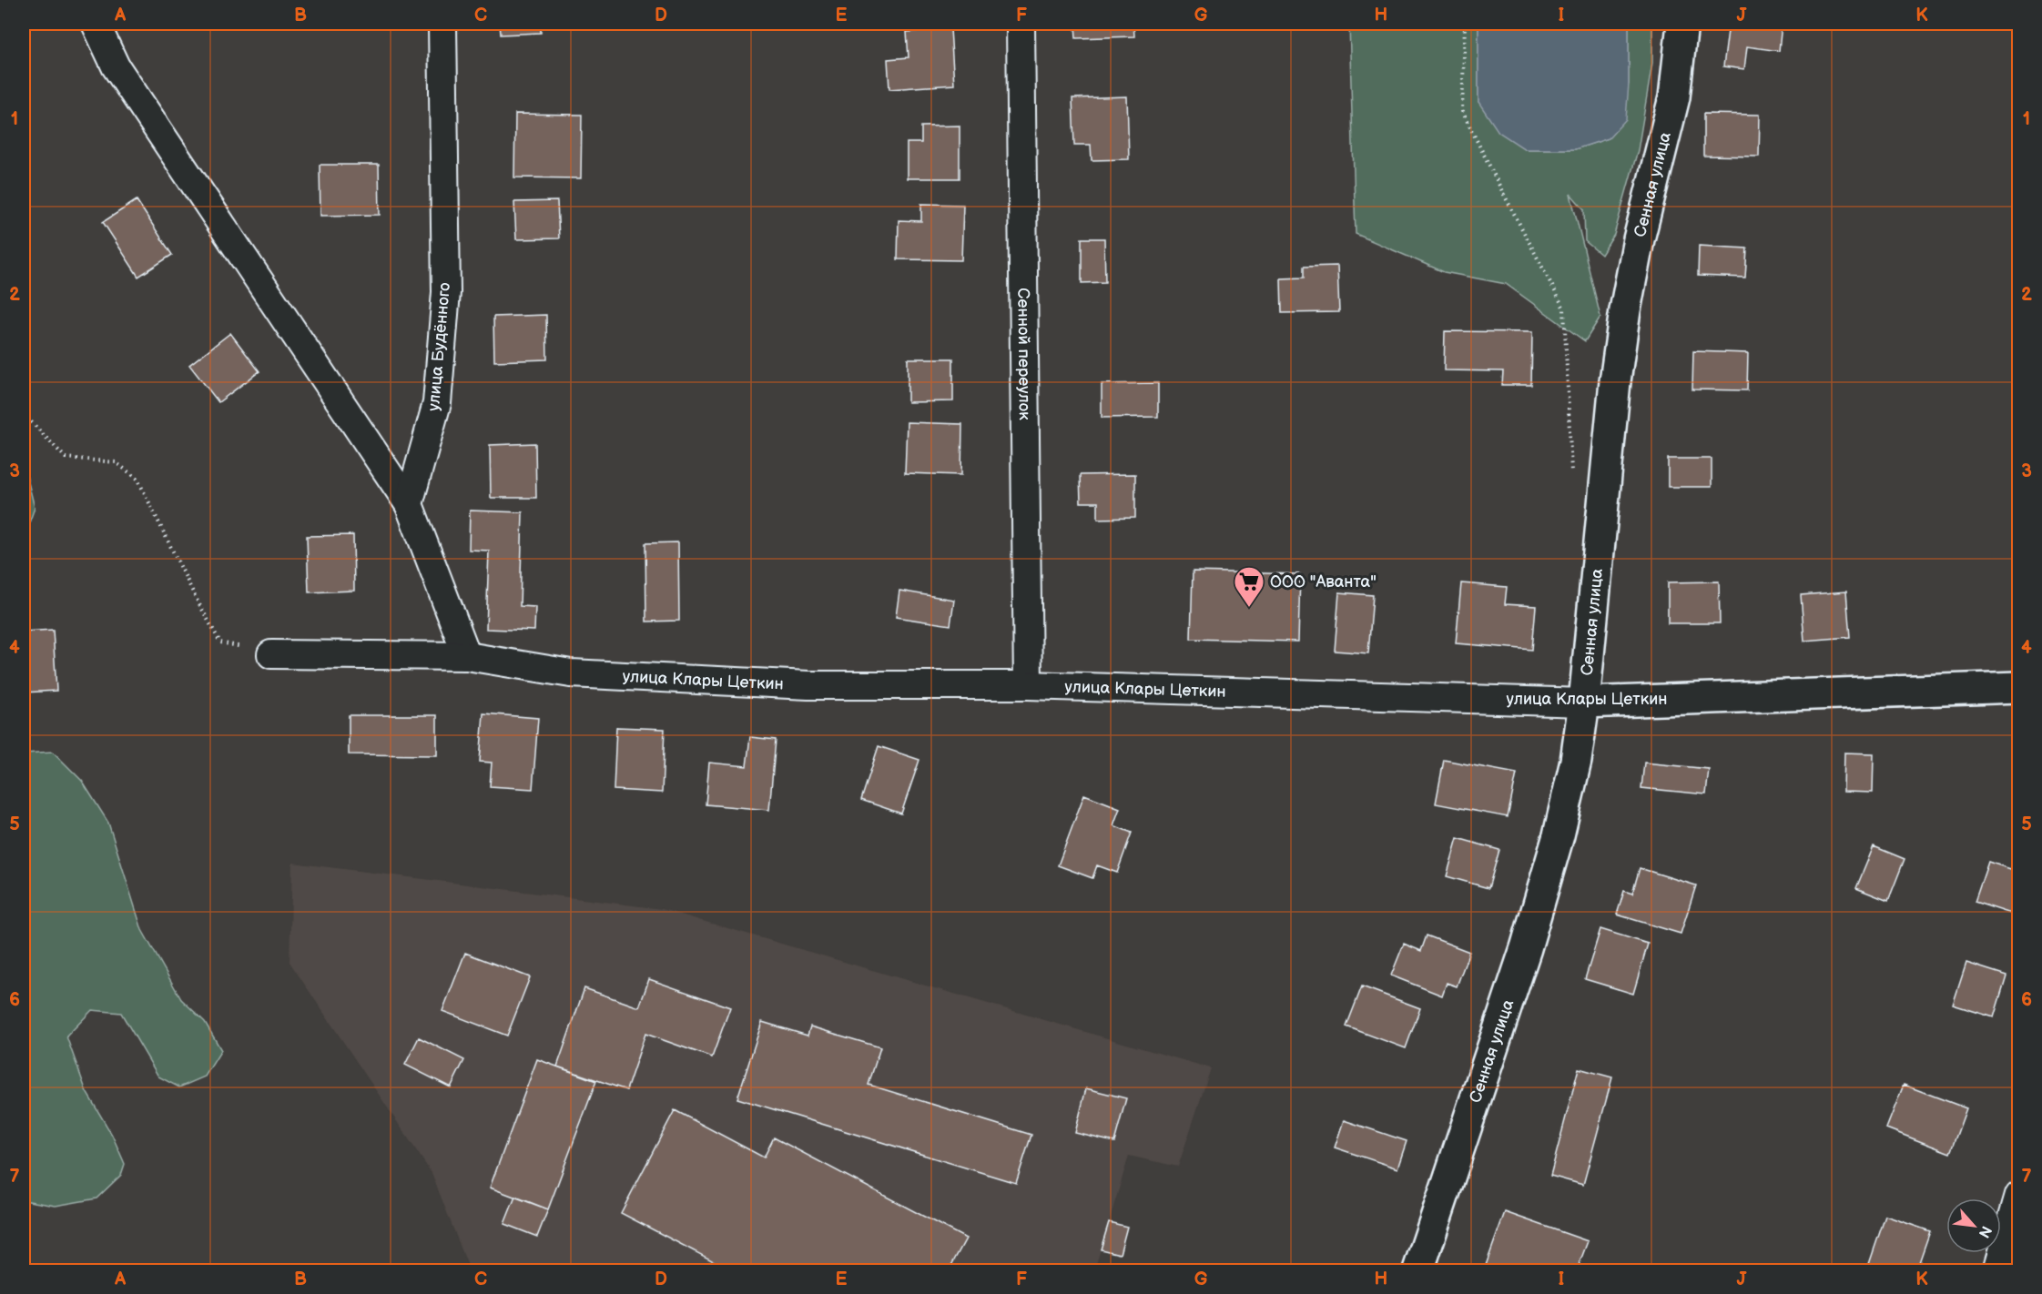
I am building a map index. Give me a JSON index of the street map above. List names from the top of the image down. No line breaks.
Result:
{"streets":{"street":["Сенная улица","улица Будённого","Сенной переулок","улица Клары Цеткин"]},"crossings":[["Сенная улица","улица Клары Цеткин"],["Сенной переулок","улица Клары Цеткин"]],"places":{"supermarket":["ООО \"Аванта\""]},"north":"bottom right","grid":{"columns":["A","B","C","D","E","F","G","H","I","J","K"],"rows":["1","2","3","4","5","6","7"]}}
